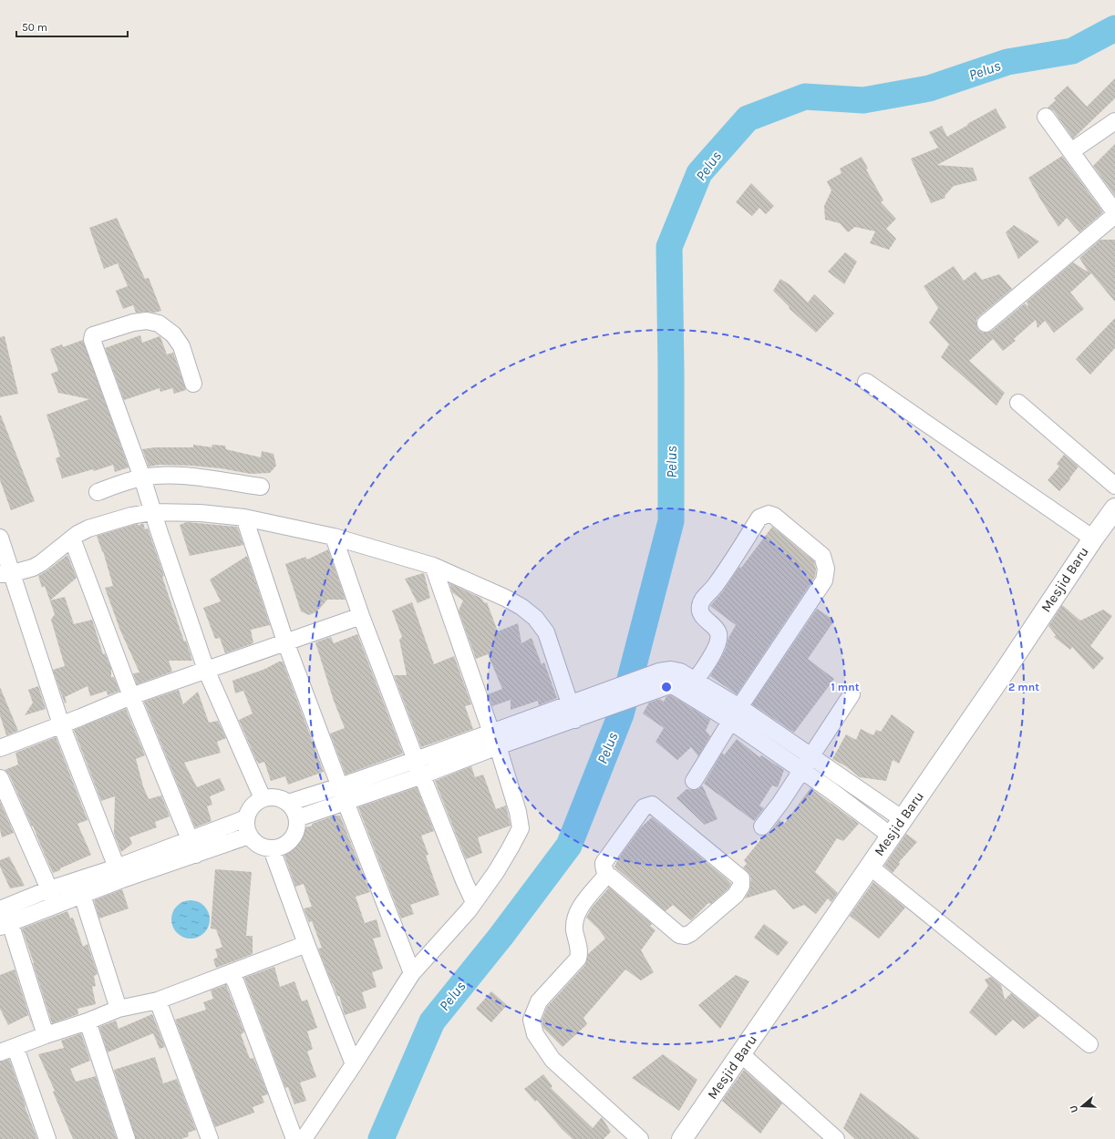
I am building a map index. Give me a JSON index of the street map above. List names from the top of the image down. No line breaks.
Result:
{"streets":{"street":["Mesjid Baru"]},"water":["Pelus"],"scale_bar":"50 m","north":"left","rings":["1 mnt","2 mnt"]}
